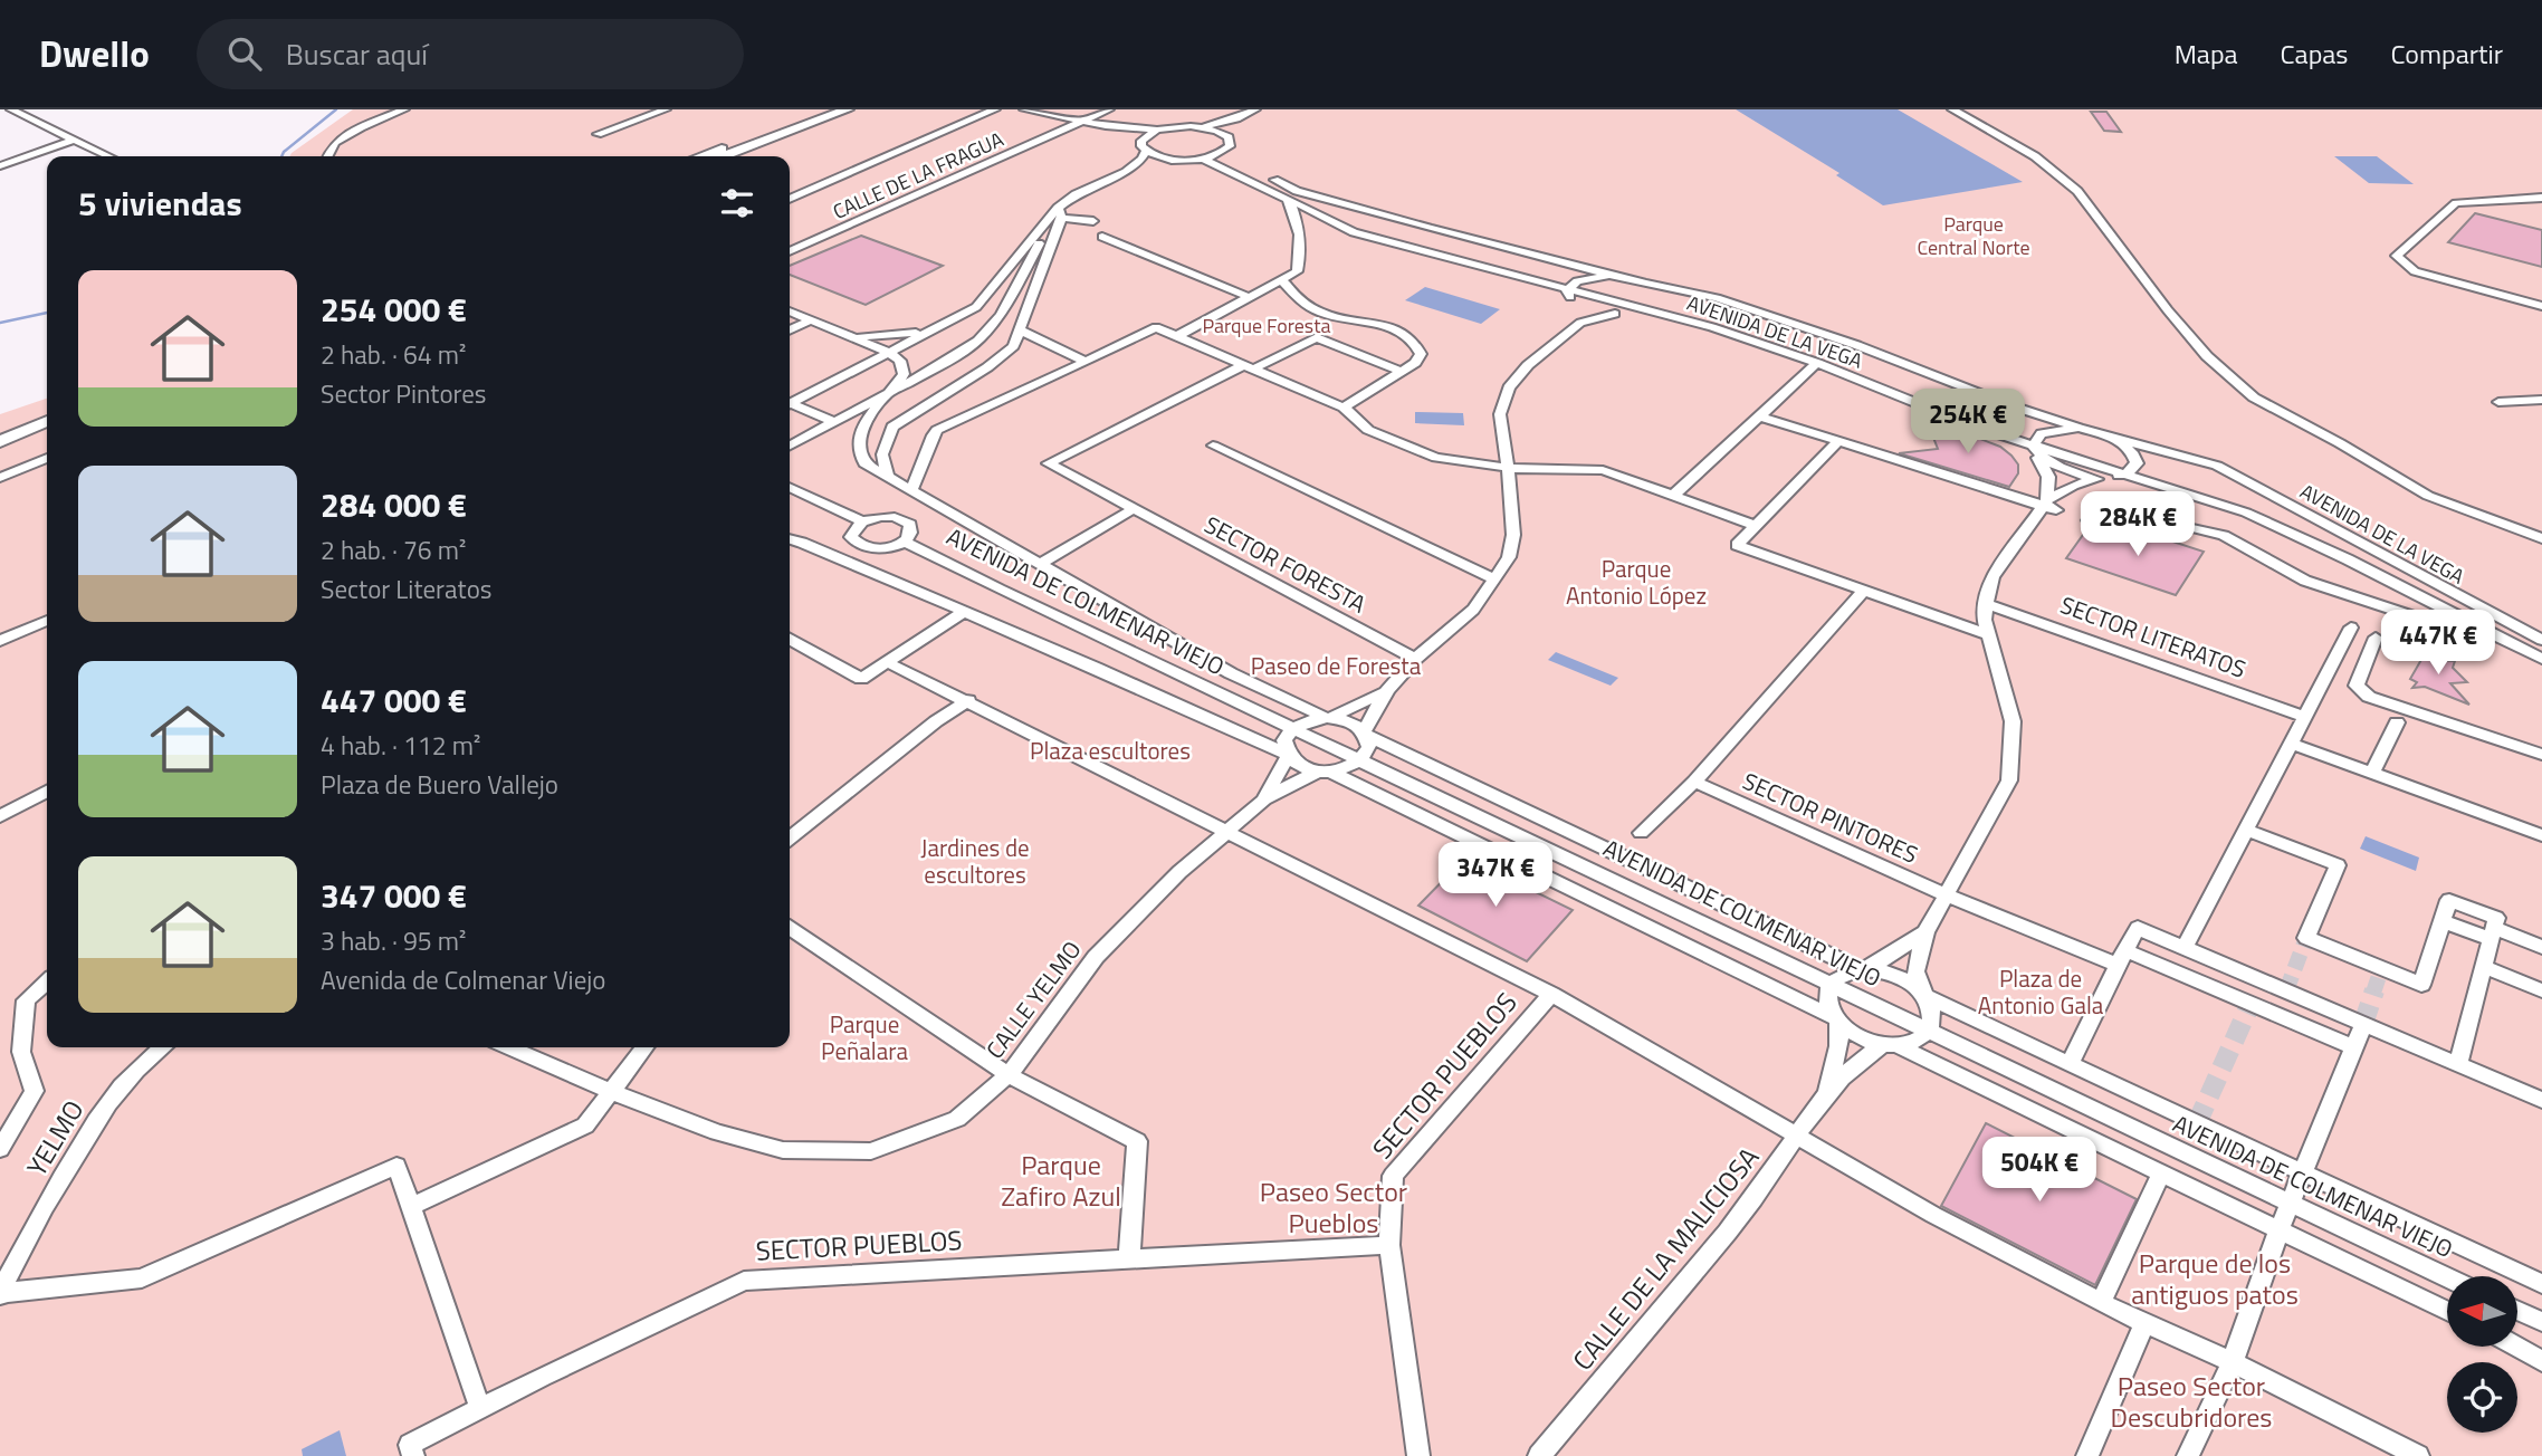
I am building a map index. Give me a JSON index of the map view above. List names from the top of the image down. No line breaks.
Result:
{"streets":{"street":["CALLE DE LA FRAGUA","AVENIDA DE LA VEGA","SECTOR FORESTA","AVENIDA DE COLMENAR VIEJO","SECTOR LITERATOS","SECTOR PINTORES","CALLE YELMO","SECTOR PUEBLOS","YELMO","CALLE DE LA MALICIOSA"]},"crossings":[["AVENIDA DE COLMENAR VIEJO","CALLE DE LA MALICIOSA"],["CALLE YELMO","SECTOR PUEBLOS"],["SECTOR PUEBLOS","CALLE DE LA MALICIOSA"]],"parks":["Parque Central Norte","Parque Foresta","Parque Antonio López","Paseo de Foresta","Plaza escultores","Jardines de escultores","Plaza de Antonio Gala","Parque Peñalara","Parque Zafiro Azul","Paseo Sector Pueblos","Parque de los antiguos patos","Paseo Sector Descubridores"],"north":"left","page":{"header":"Dwello","search":"Buscar aquí","nav":["Mapa","Capas","Compartir"],"heading":"5 viviendas","list":[{"name":"254 000 €","note":"2 hab. · 64 m² · Sector Pintores"},{"name":"284 000 €","note":"2 hab. · 76 m² · Sector Literatos"},{"name":"447 000 €","note":"4 hab. · 112 m² · Plaza de Buero Vallejo"},{"name":"347 000 €","note":"3 hab. · 95 m² · Avenida de Colmenar Viejo"}],"price":["254K €","284K €","447K €","347K €","504K €"]}}
